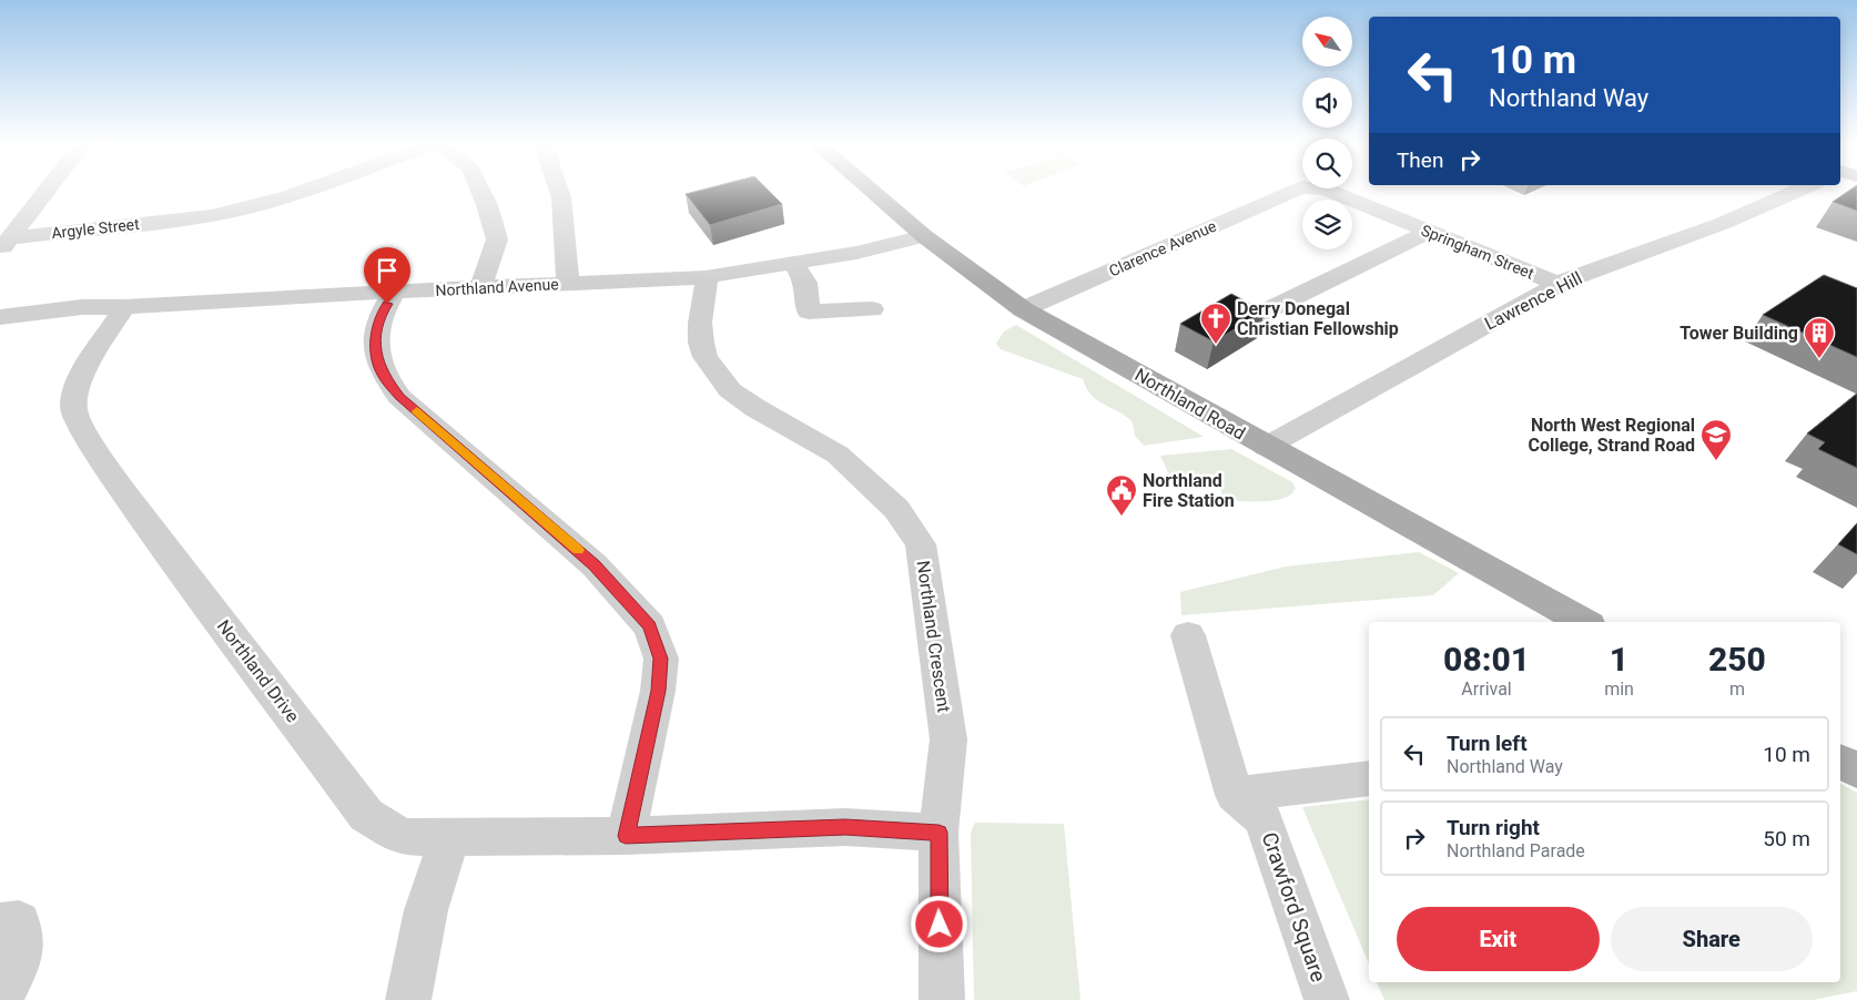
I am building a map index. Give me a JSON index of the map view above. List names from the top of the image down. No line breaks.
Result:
{"streets":{"main road":["Northland Road"],"street":["Argyle Street","Clarence Avenue","Springham Street","Northland Avenue","Lawrence Hill","Northland Crescent","Northland Drive","Crawford Square"]},"crossings":[["Clarence Avenue","Northland Road"],["Springham Street","Lawrence Hill"],["Northland Avenue","Northland Road"],["Northland Avenue","Northland Crescent"],["Northland Avenue","Northland Drive"],["Lawrence Hill","Northland Road"],["Northland Crescent","Northland Drive"]],"places":{"church":["Derry Donegal Christian Fellowship"],"building":["Tower Building"],"school or university":["North West Regional College, Strand Road"],"public building":["Northland Fire Station"]},"north":"top left","page":{"turn":["10 m","Northland Way"],"then":"Then","eta":["08:01","Arrival","1","min","250","m"],"list":[{"name":"Turn left","note":"Northland Way","value":"10 m"},{"name":"Turn right","note":"Northland Parade","value":"50 m"}],"buttons":["Exit","Share"]}}
